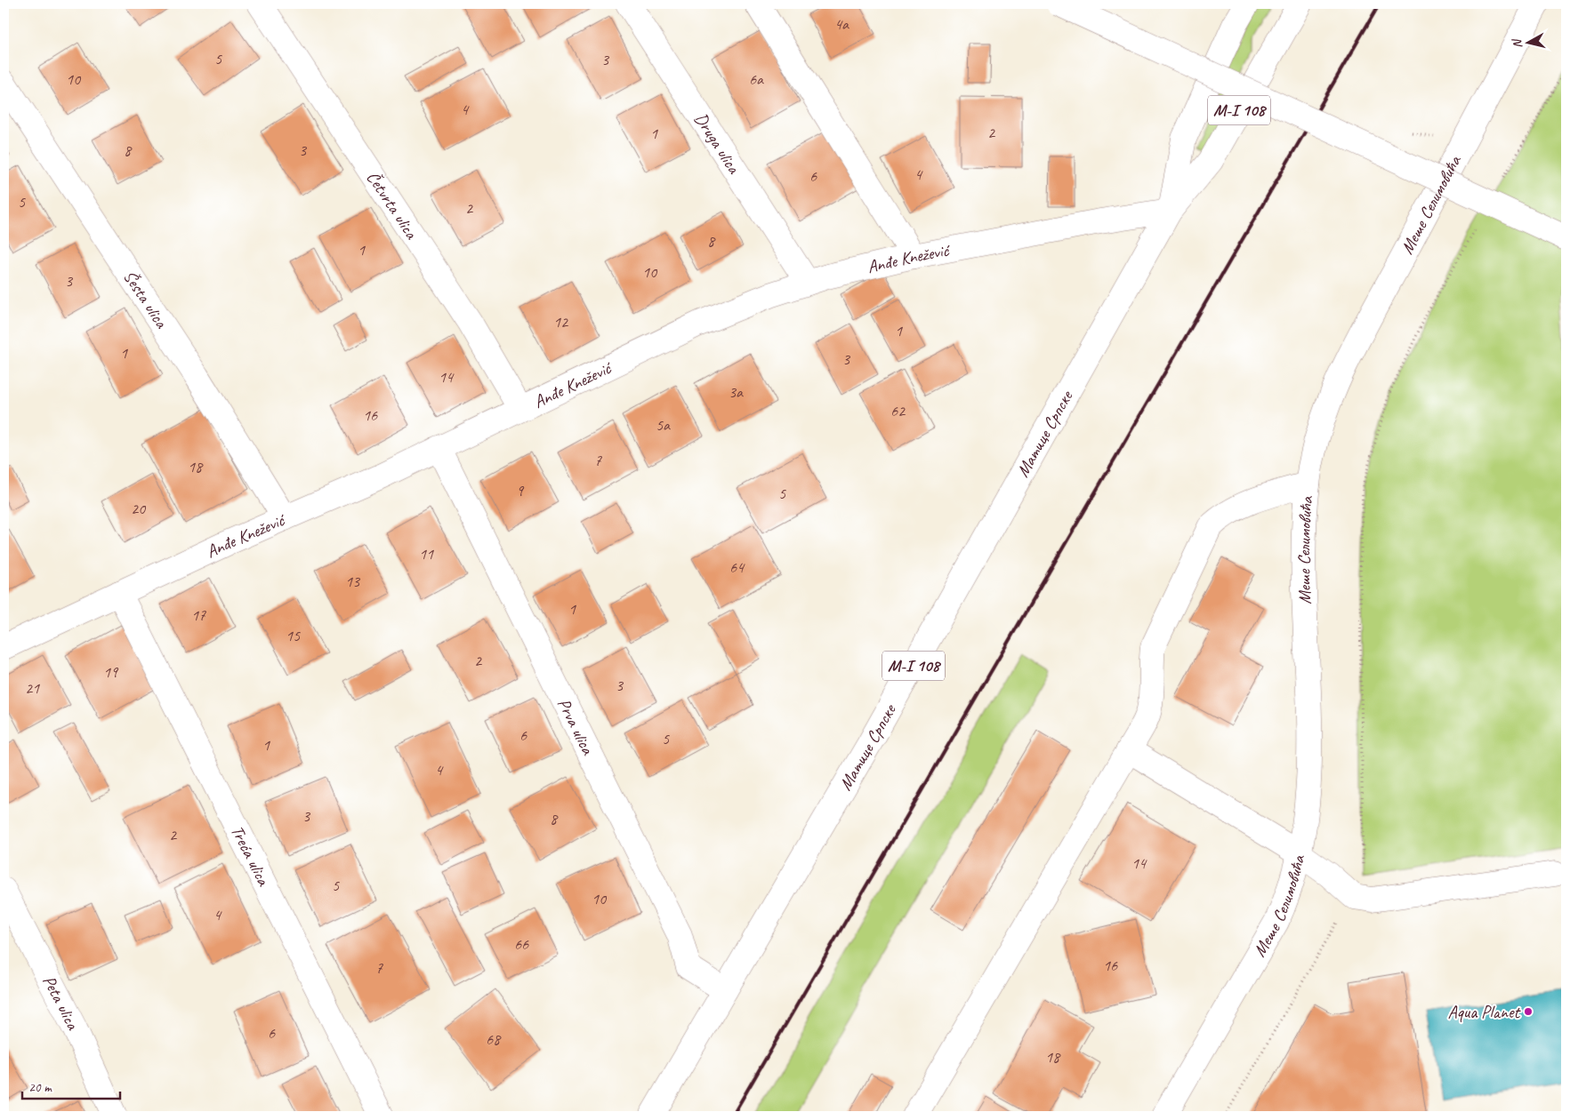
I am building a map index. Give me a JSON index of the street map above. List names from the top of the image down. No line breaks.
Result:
{"streets":{"street":["M-I 108","Druga ulica","Četvrta ulica","Меше Селимовића","Anđe Knežević","Šesta ulica","Матице Српске","Prva ulica","Treća ulica","Peta ulica"]},"crossings":[["M-I 108","Anđe Knežević"],["M-I 108","Матице Српске"],["Druga ulica","Anđe Knežević"],["Četvrta ulica","Anđe Knežević"],["Anđe Knežević","Šesta ulica"],["Anđe Knežević","Матице Српске"],["Anđe Knežević","Prva ulica"],["Anđe Knežević","Treća ulica"],["Матице Српске","Prva ulica"]],"places":["Aqua Planet"],"house_numbers":["4a","5","3","10","6a","4","2","1","8","3","4","6","5","2","8","1","10","3","12","1","1","3","14","3a","62","16","5a","7","18","9","5","20","11","64","13","1","17","15","2","19","3","21","6","5","1","4","3","8","2","14","5","10","4","66","16","7","6","68","18"],"scale_bar":"20 m","north":"left"}
